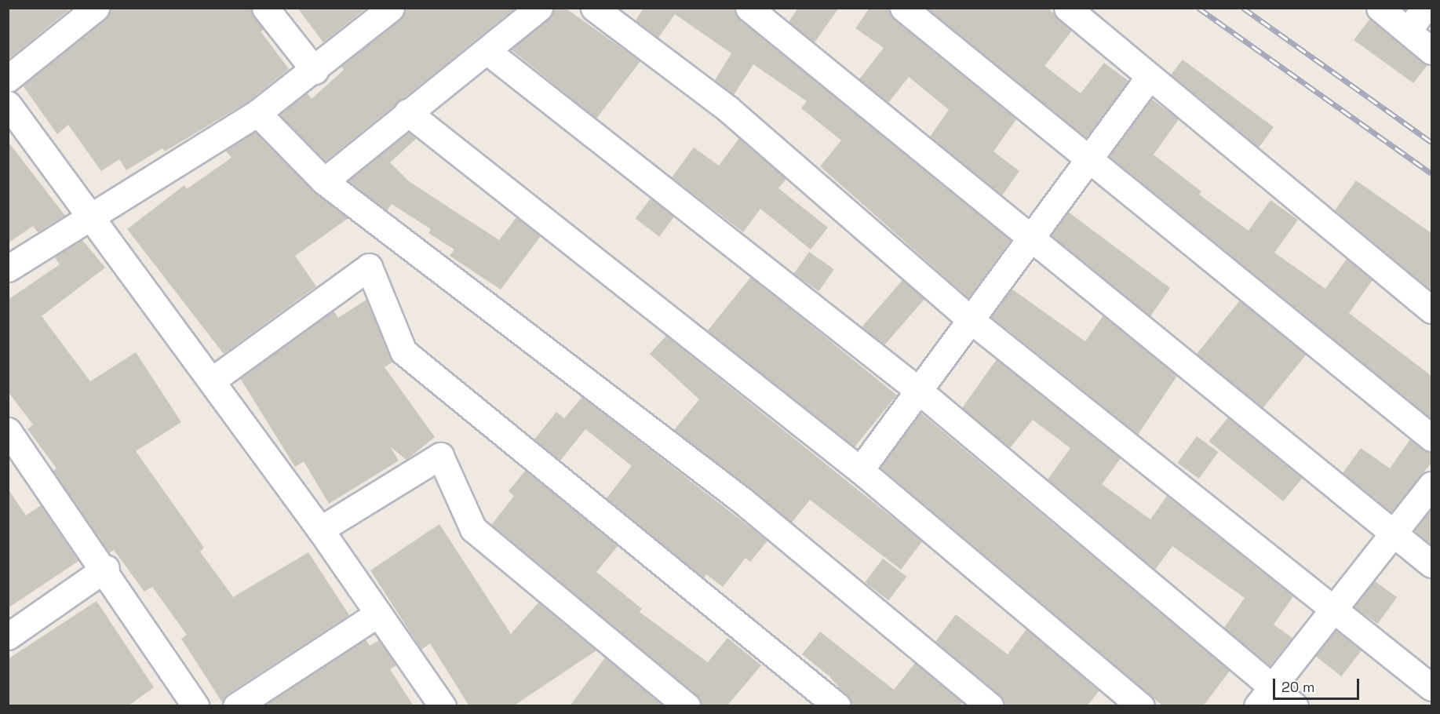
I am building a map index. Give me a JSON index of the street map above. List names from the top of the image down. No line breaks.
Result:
{"scale_bar":"20 m"}
